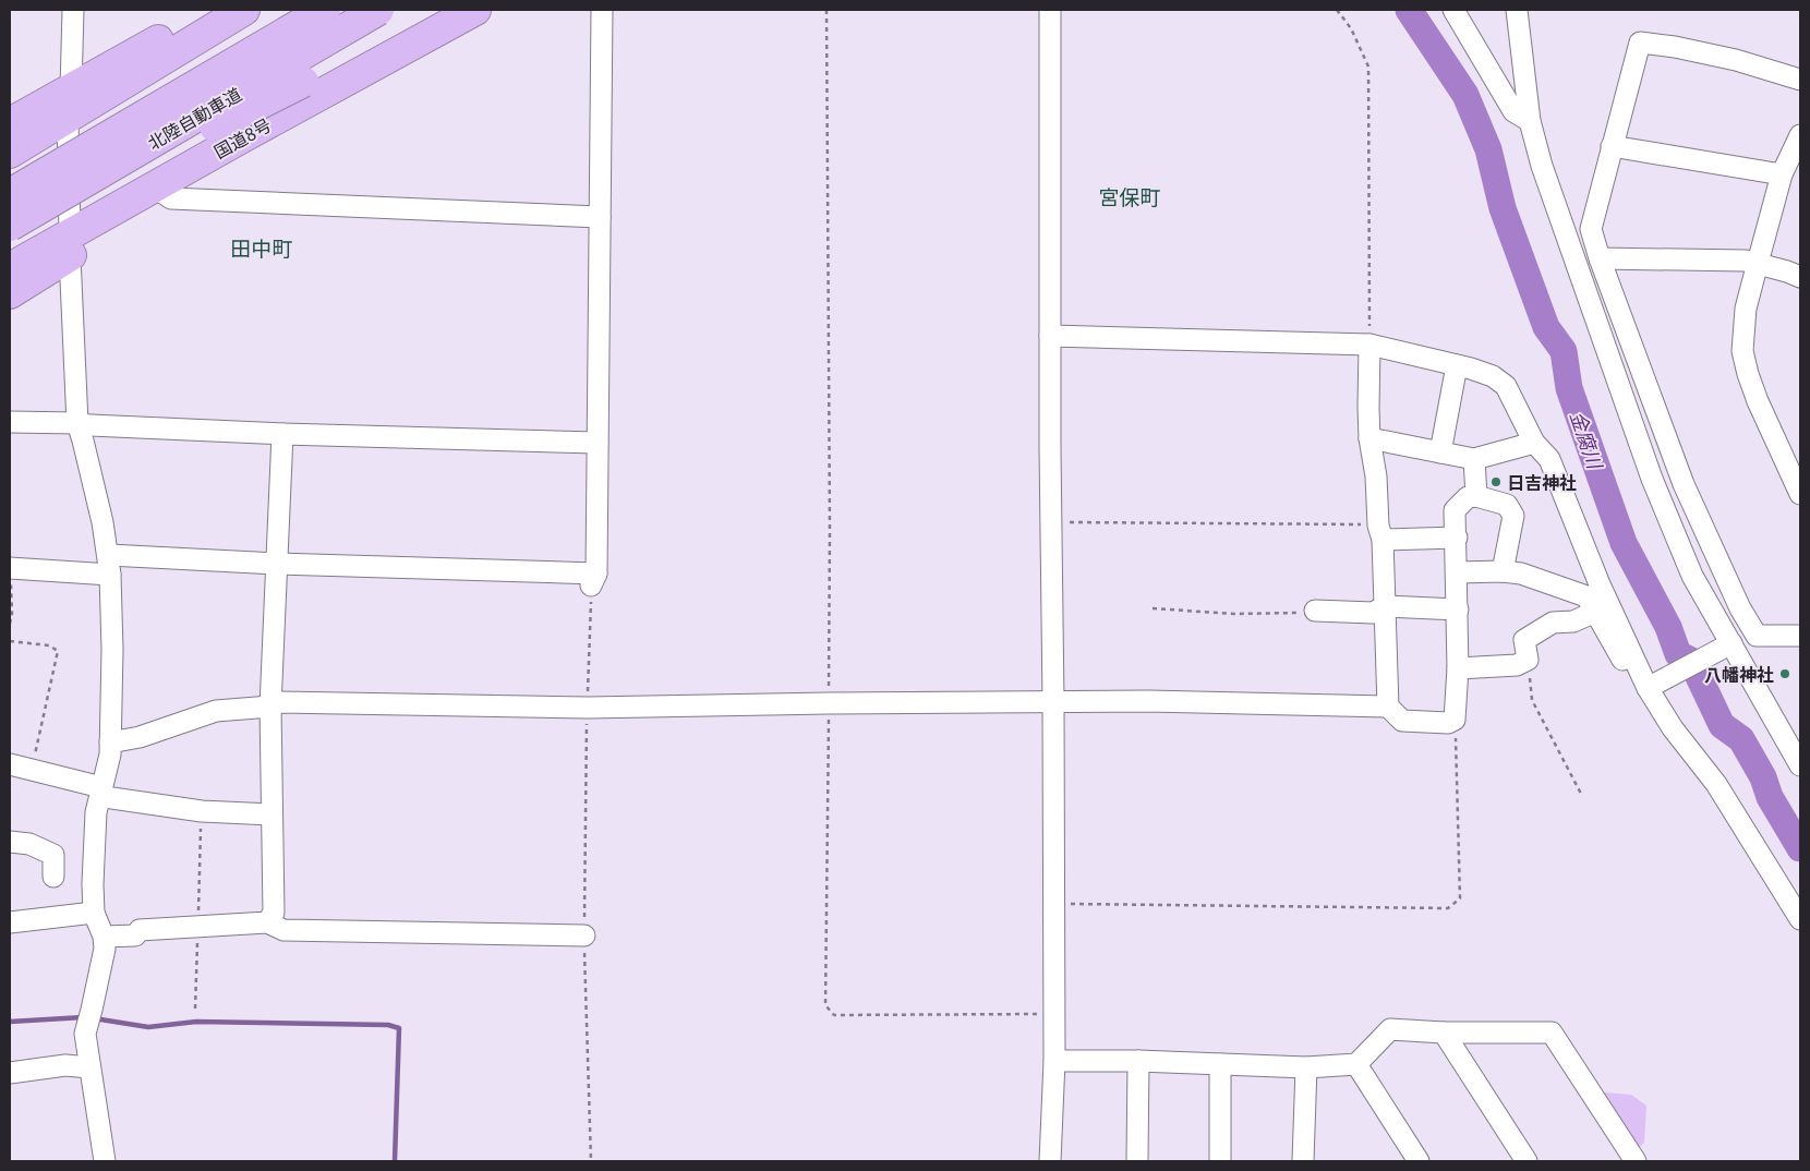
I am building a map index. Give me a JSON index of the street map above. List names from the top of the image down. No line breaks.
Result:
{"streets":{"highway":["北陸自動車道","国道8号"]},"districts":["宮保町","田中町"],"water":["金腐川"],"places":["日吉神社","八幡神社"]}
